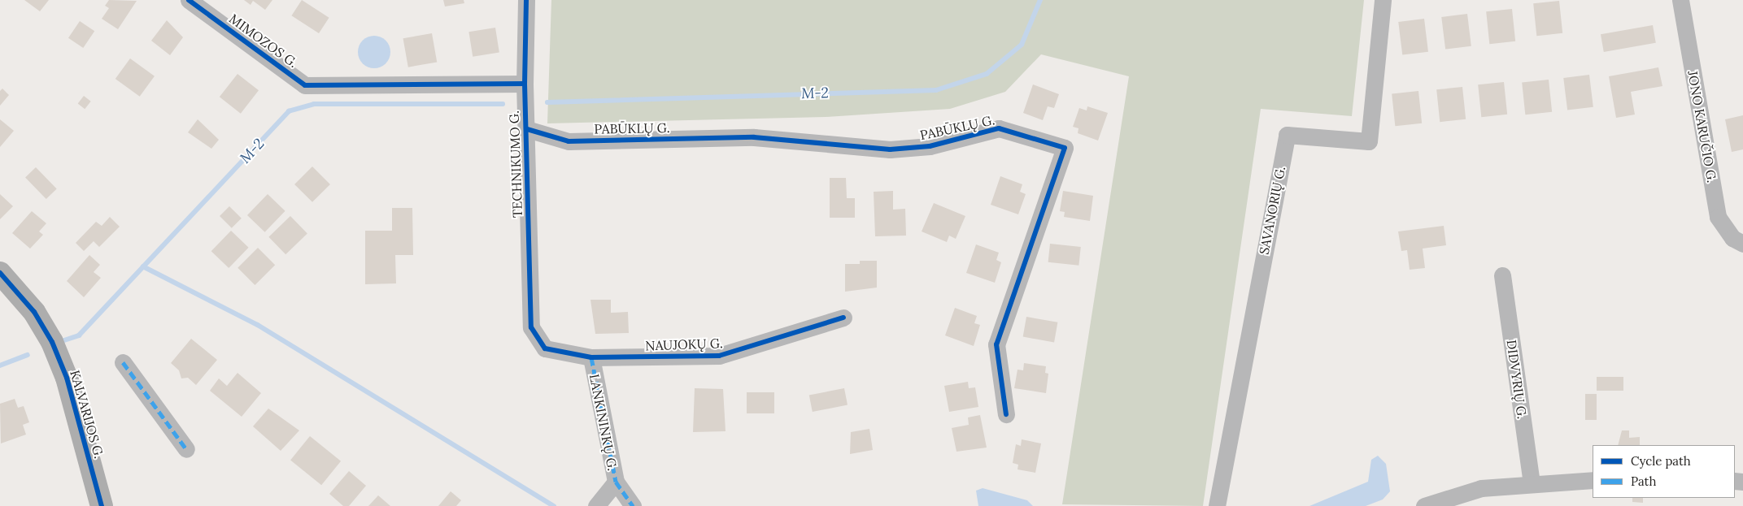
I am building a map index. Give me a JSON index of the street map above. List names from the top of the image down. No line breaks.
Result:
{"streets":{"main road":["KALVARIJOS G."],"street":["MIMOZOS G.","JONO KARUČIO G.","PABŪKLŲ G.","TECHNIKUMO G.","SAVANORIŲ G.","NAUJOKŲ G.","DIDVYRIŲ G.","LANKININKŲ G."]},"crossings":[["MIMOZOS G.","TECHNIKUMO G."],["PABŪKLŲ G.","TECHNIKUMO G."],["TECHNIKUMO G.","NAUJOKŲ G."],["NAUJOKŲ G.","LANKININKŲ G."]],"water":["M-2"],"legend":["Cycle path","Path"]}
